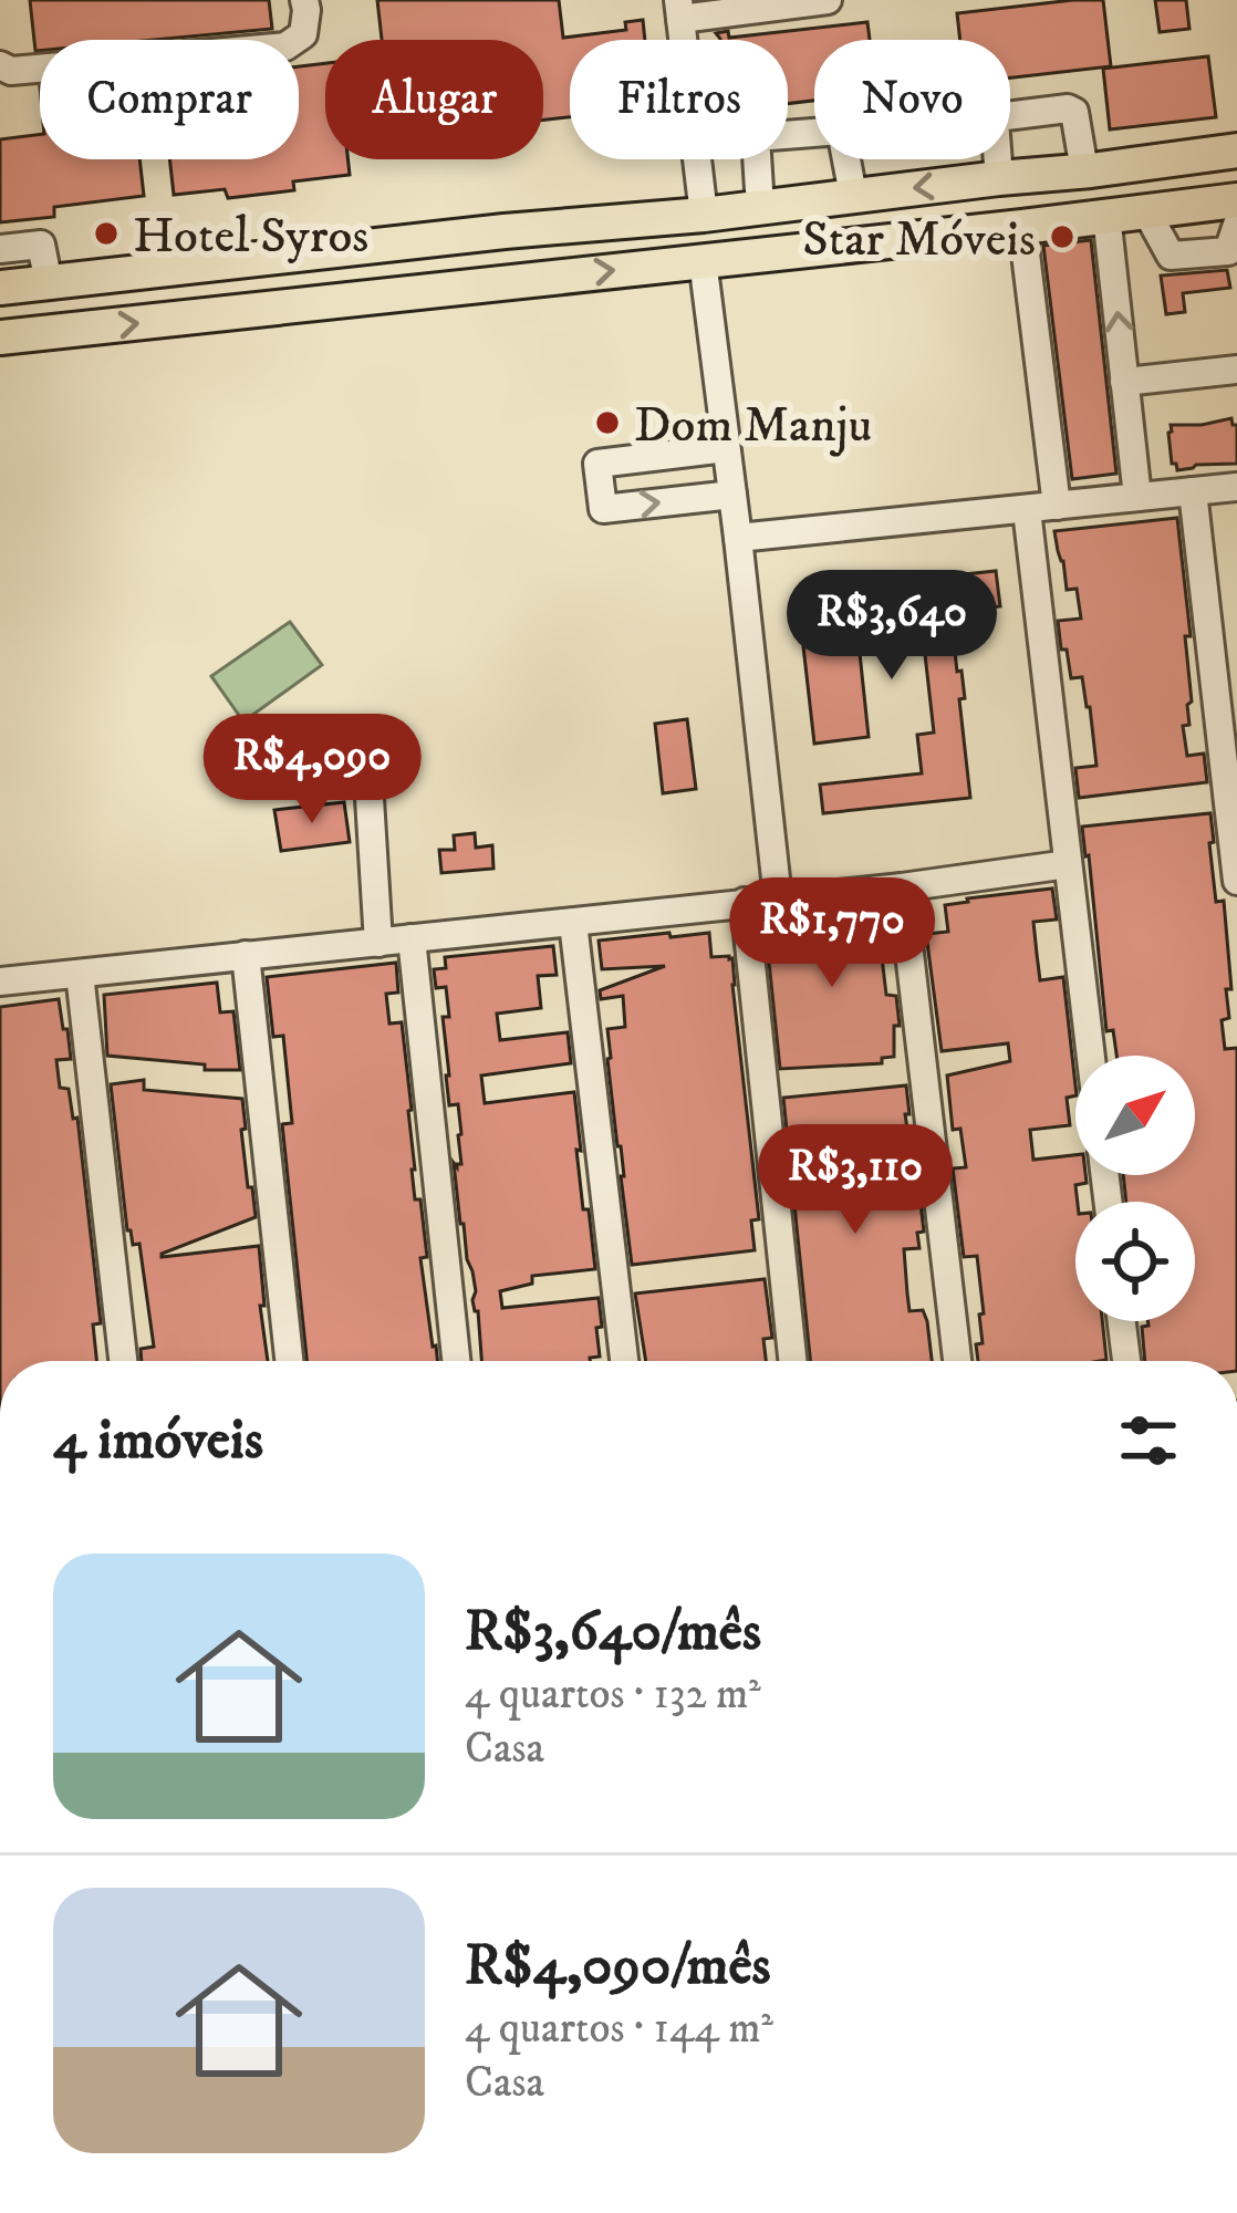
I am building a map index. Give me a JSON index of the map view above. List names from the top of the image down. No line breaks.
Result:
{"places":["Hotel Syros","Star Móveis","Dom Manju"],"north":"top right","page":{"chip":["Comprar","Alugar","Filtros","Novo"],"price":["R$3,640","R$4,090","R$1,770","R$3,110"],"heading":"4 imóveis","list":[{"name":"R$3,640/mês","note":"4 quartos · 132 m² · Casa"},{"name":"R$4,090/mês","note":"4 quartos · 144 m² · Casa"}]}}
